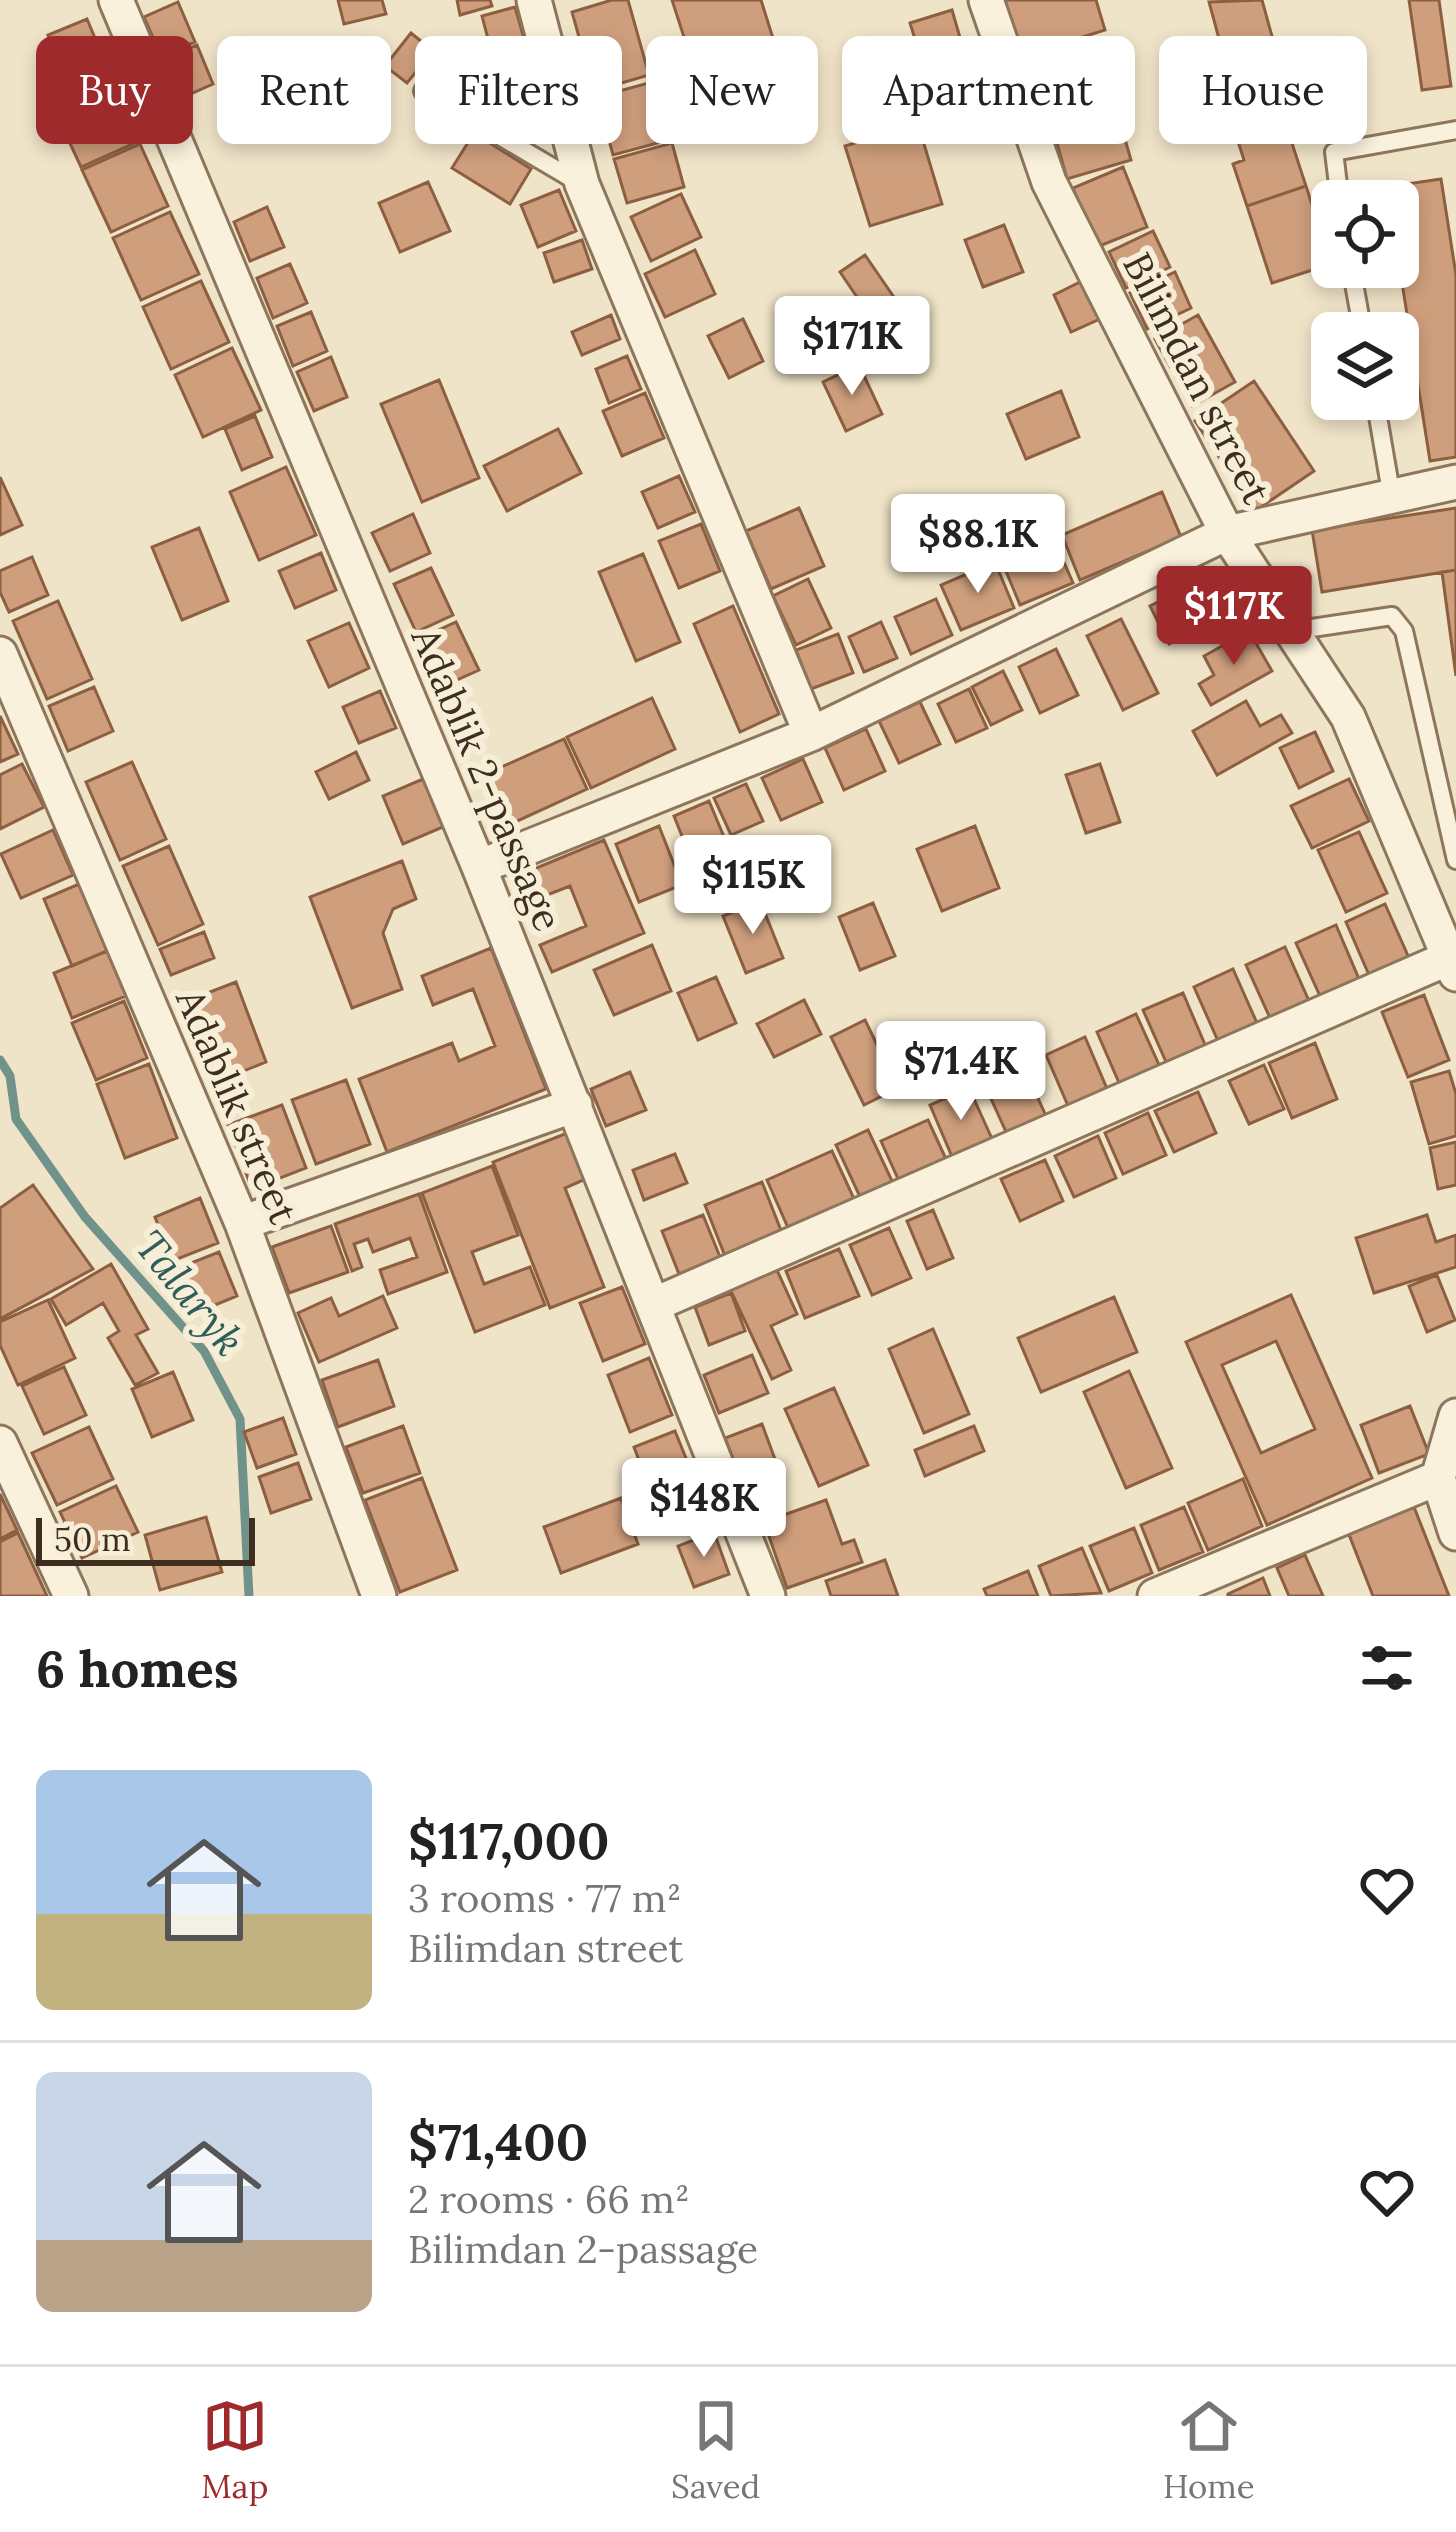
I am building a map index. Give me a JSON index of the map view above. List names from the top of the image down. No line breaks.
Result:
{"streets":{"street":["Bilimdan street","Аdаblik 2-passage","Adablik street"]},"water":["Talaryk"],"scale_bar":"50 m","page":{"chip":["Buy","Rent","Filters","New","Apartment","House"],"price":["$171K","$88.1K","$117K","$115K","$71.4K","$148K"],"scale":"50 m","heading":"6 homes","list":[{"name":"$117,000","note":"3 rooms · 77 m² · Bilimdan street"},{"name":"$71,400","note":"2 rooms · 66 m² · Bilimdan 2-passage"}],"tabs":["Map","Saved","Home"]}}
